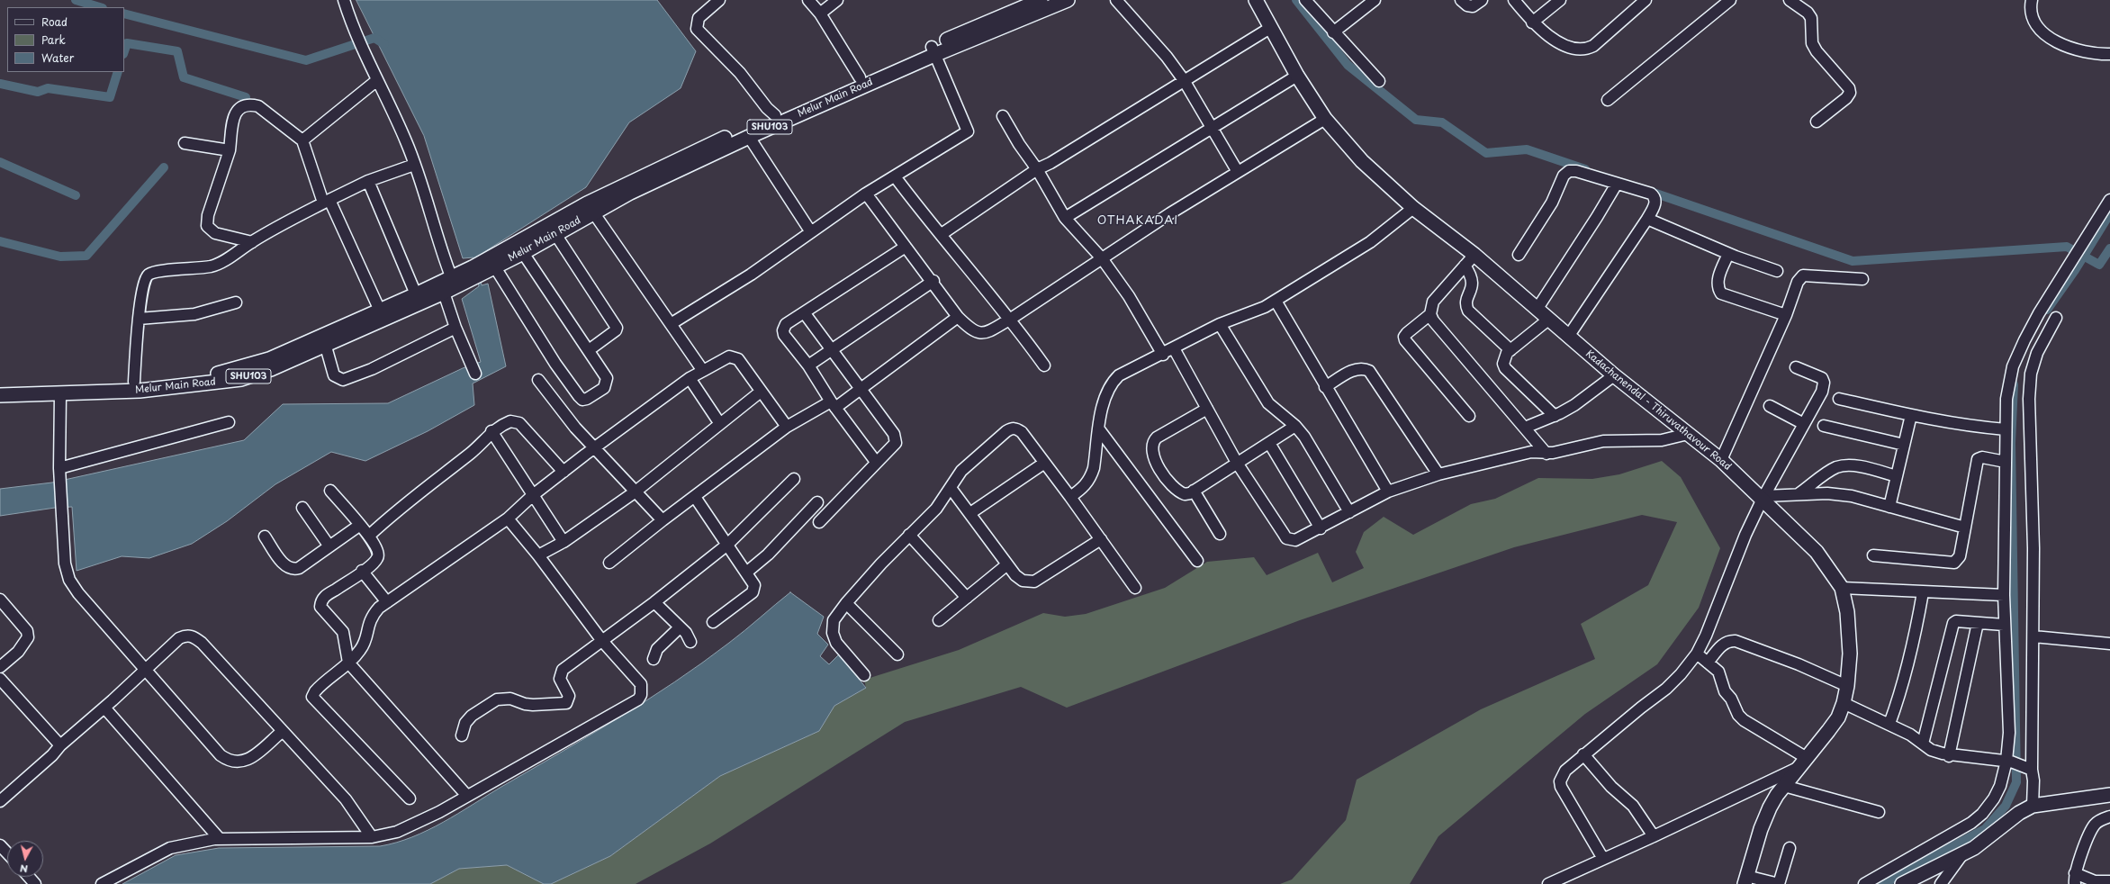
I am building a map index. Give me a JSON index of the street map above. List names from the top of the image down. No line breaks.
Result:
{"streets":{"main road":["Melur Main Road","SHU103","Kadachanendal - Thiruvathavour Road"]},"districts":["OTHAKADAI"],"legend":["Road","Park","Water"],"north":"bottom"}
